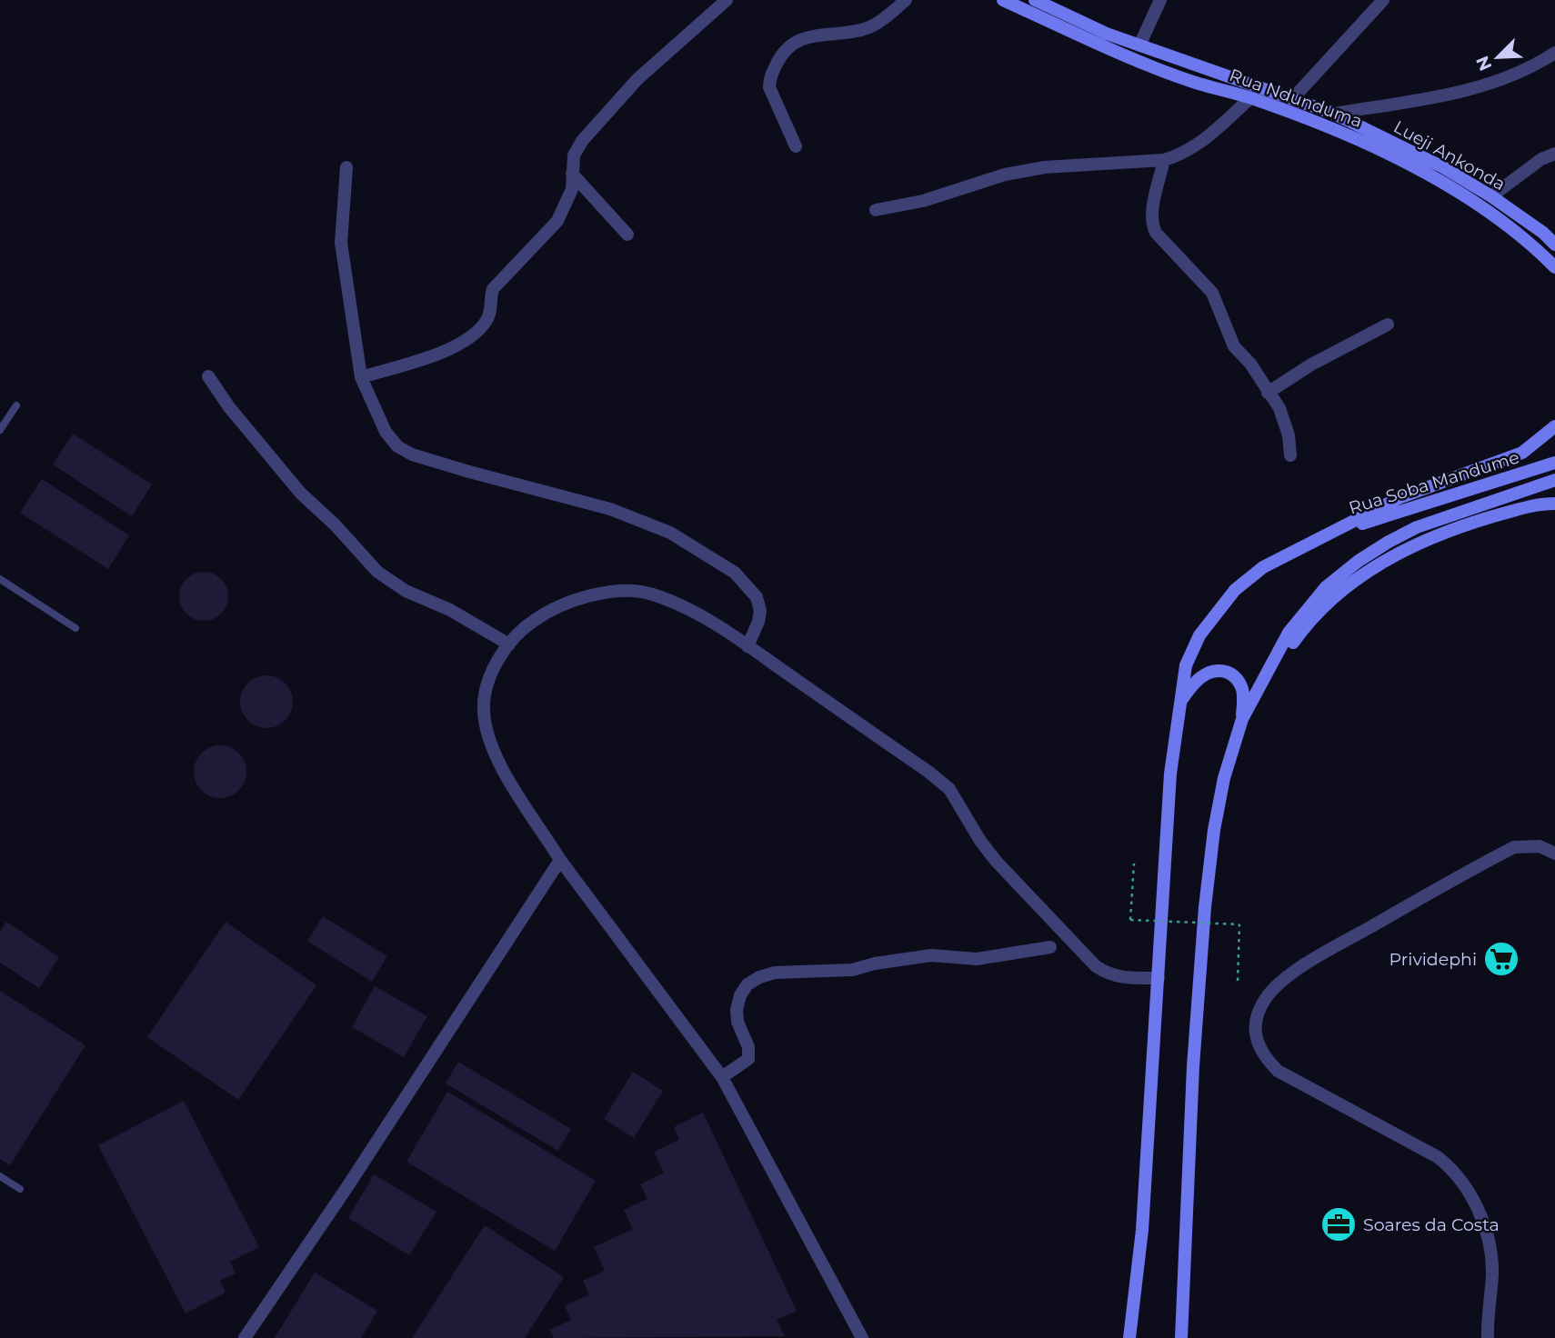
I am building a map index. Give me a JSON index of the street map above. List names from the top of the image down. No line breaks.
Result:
{"streets":{"main road":["Rua Ndunduma","Lueji Ankonda","Rua Soba Mandume"]},"places":{"supermarket":["Prividephi"],"office":["Soares da Costa"]},"north":"bottom left"}
